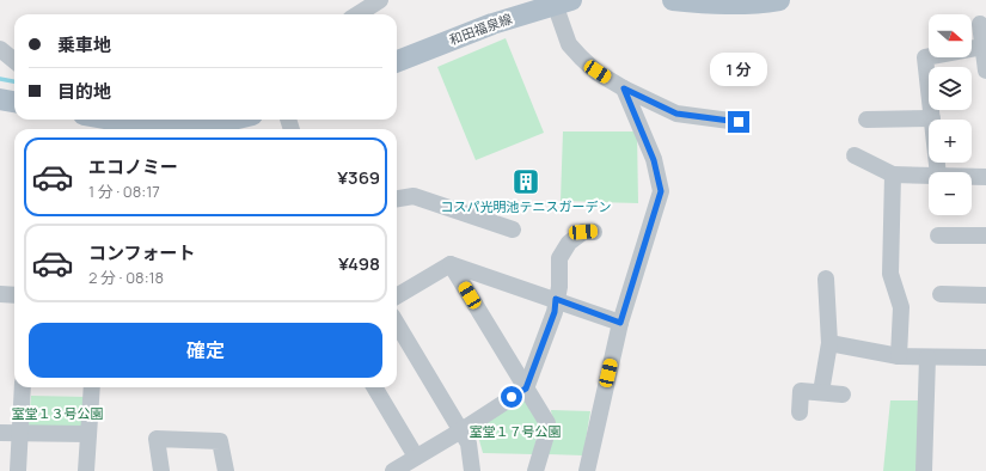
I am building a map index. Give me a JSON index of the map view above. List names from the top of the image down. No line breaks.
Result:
{"streets":{"main road":["和田福泉線"]},"parks":["室堂１３号公園","室堂１７号公園"],"places":{"building":["コスパ光明池テニスガーデン"]},"north":"right","page":{"map_buttons":["+","−"],"banner":["乗車地","目的地"],"bubble":"1 分","list":[{"name":"エコノミー","note":"1 分 · 08:17","value":"¥369"},{"name":"コンフォート","note":"2 分 · 08:18","value":"¥498"}],"buttons":"確定"}}
